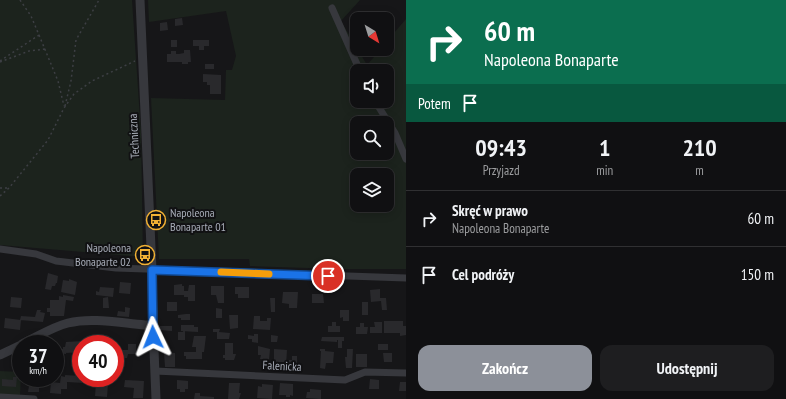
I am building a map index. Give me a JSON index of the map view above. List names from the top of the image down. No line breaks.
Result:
{"streets":{"street":["Techniczna","Falenicka"]},"crossings":[["Techniczna","Falenicka"]],"places":{"bus stop":["Napoleona Bonaparte 01","Napoleona Bonaparte 02"]},"north":"bottom right","page":{"turn":["60 m","Napoleona Bonaparte"],"then":"Potem","eta":["09:43","Przyjazd","1","min","210","m"],"list":[{"name":"Skręć w prawo","note":"Napoleona Bonaparte","value":"60 m"},{"name":"Cel podróży","value":"150 m"}],"speed":"37 km/h","limit":"40","buttons":["Zakończ","Udostępnij"]}}
